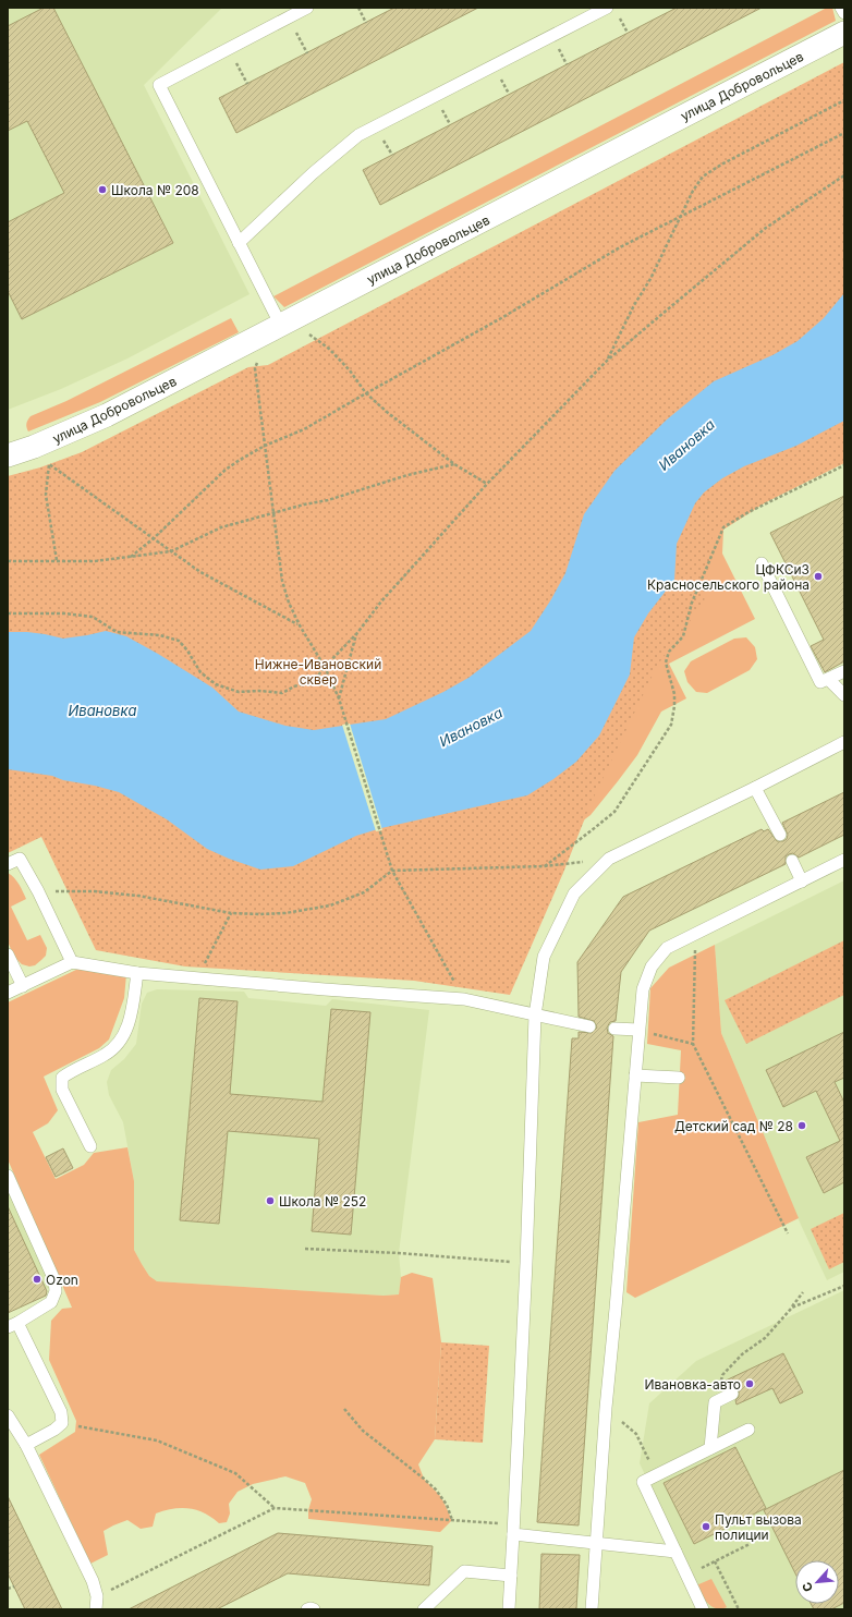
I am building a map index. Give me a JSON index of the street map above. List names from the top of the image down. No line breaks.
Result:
{"streets":{"street":["улица Добровольцев"]},"water":["Ивановка"],"parks":["Нижне-Ивановский сквер"],"places":["Школа № 208","ЦФКСиЗ Красносельского района","Детский сад № 28","Школа № 252","Ozon","Ивановка-авто","Пульт вызова полиции"],"north":"bottom left"}
